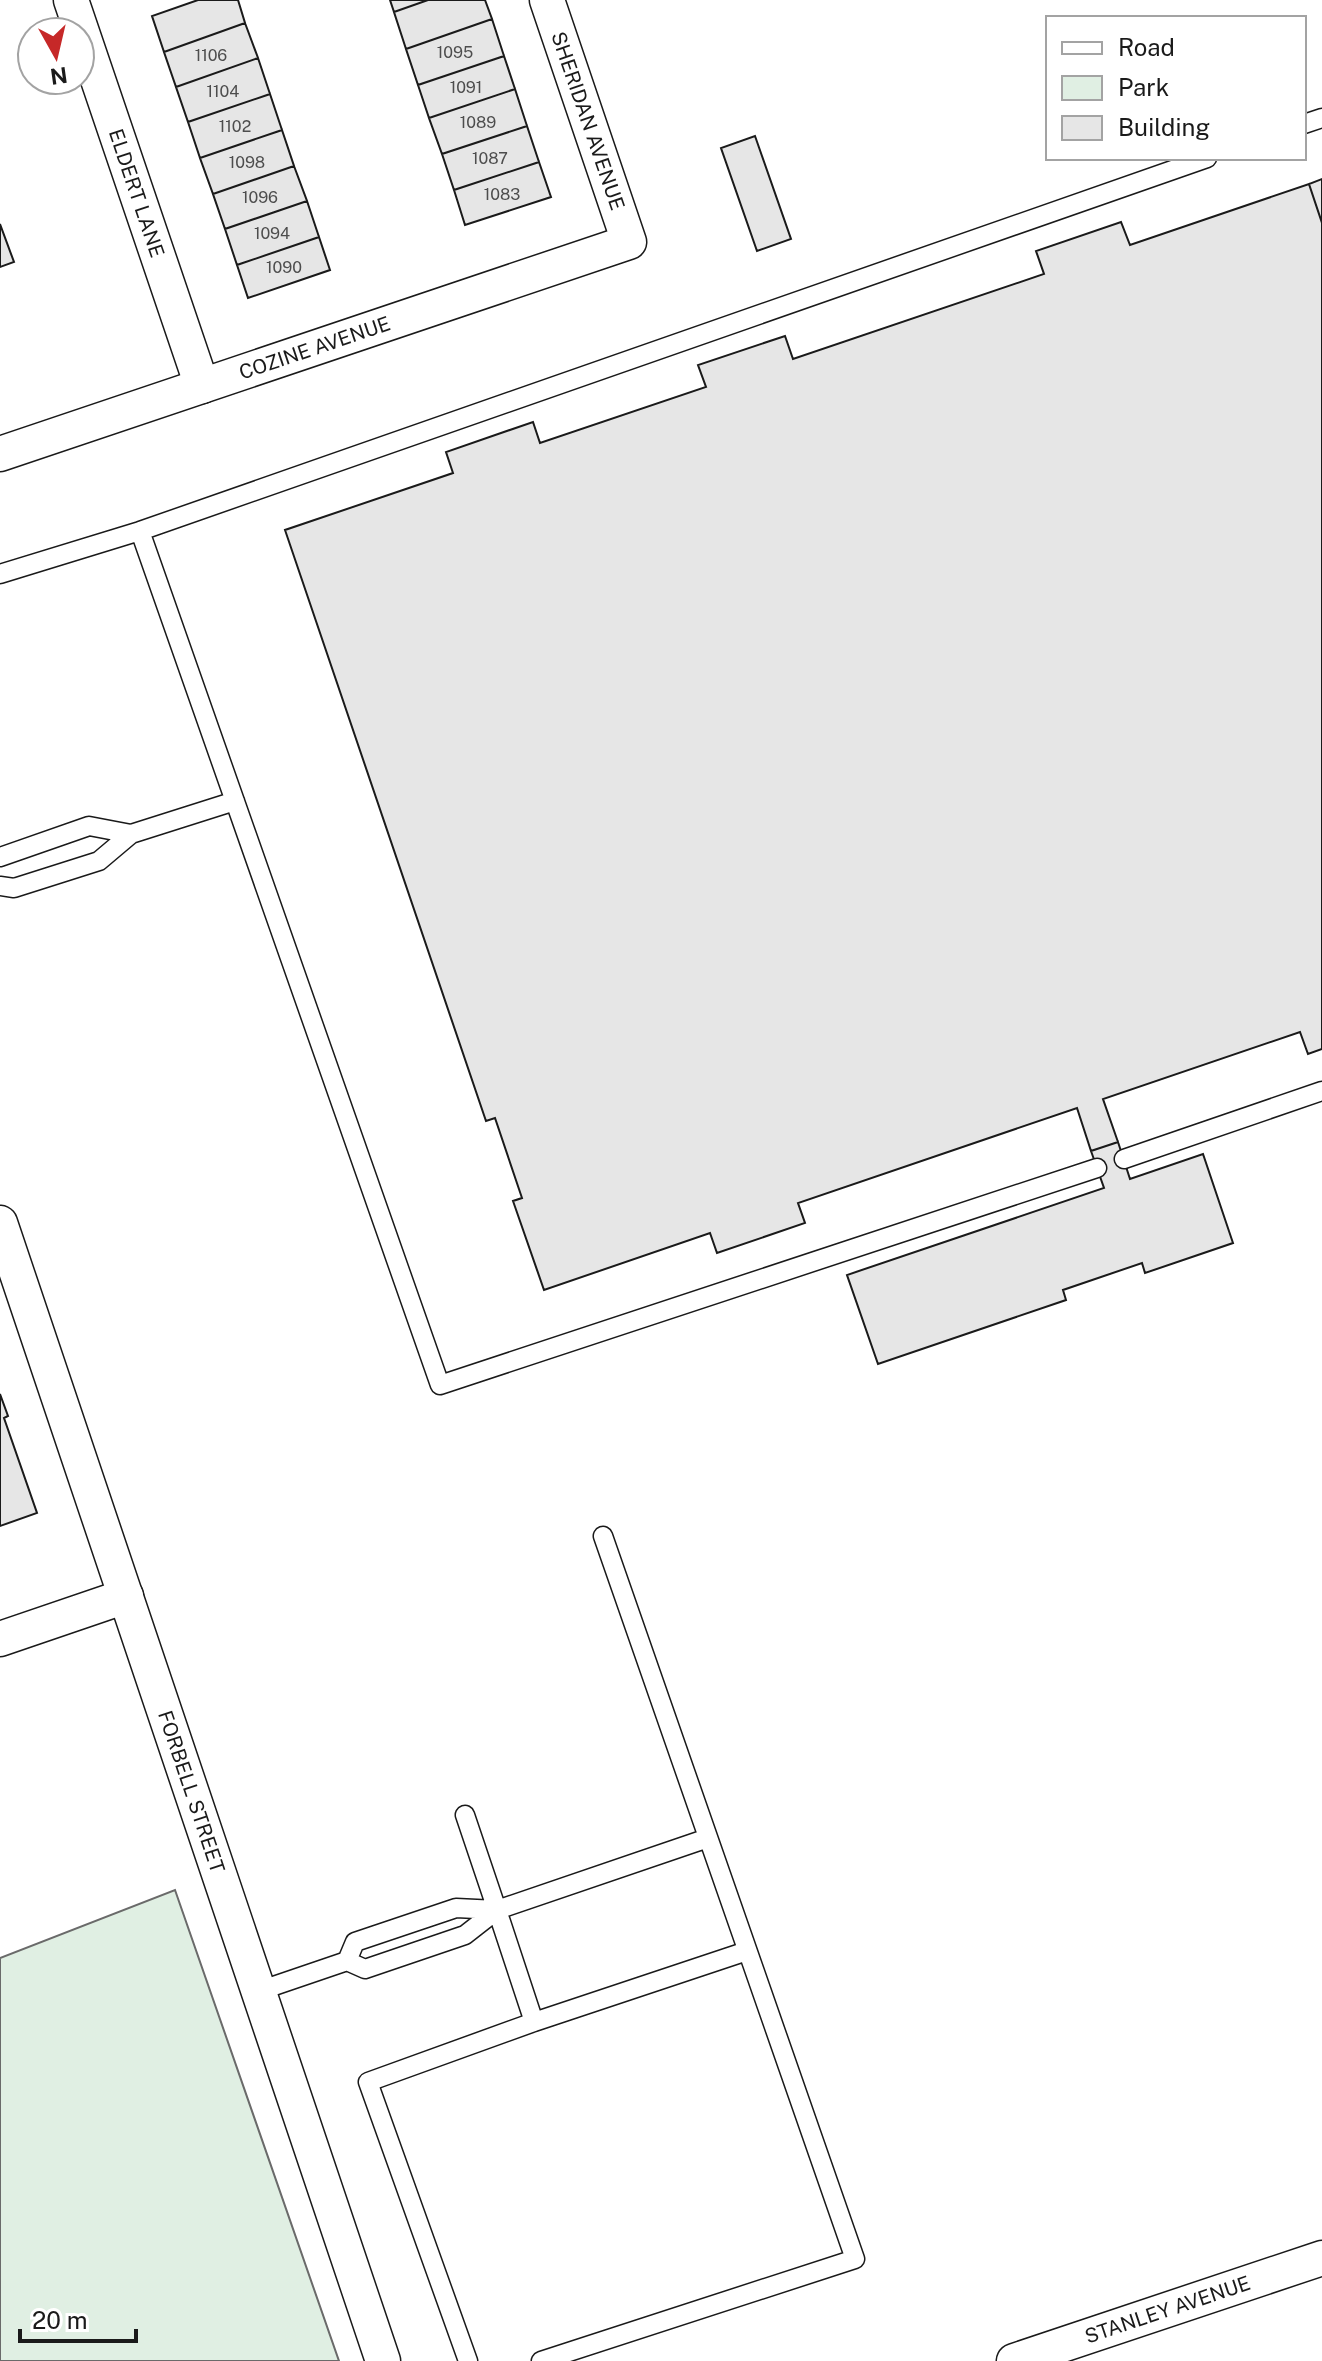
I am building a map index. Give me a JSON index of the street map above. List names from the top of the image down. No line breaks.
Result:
{"streets":{"street":["SHERIDAN AVENUE","ELDERT LANE","COZINE AVENUE","FORBELL STREET","STANLEY AVENUE"]},"crossings":[["SHERIDAN AVENUE","COZINE AVENUE"],["ELDERT LANE","COZINE AVENUE"]],"house_numbers":["1095","1106","1091","1104","1089","1102","1087","1098","1083","1096","1094","1090"],"legend":["Road","Park","Building"],"scale_bar":"20 m","north":"bottom"}
